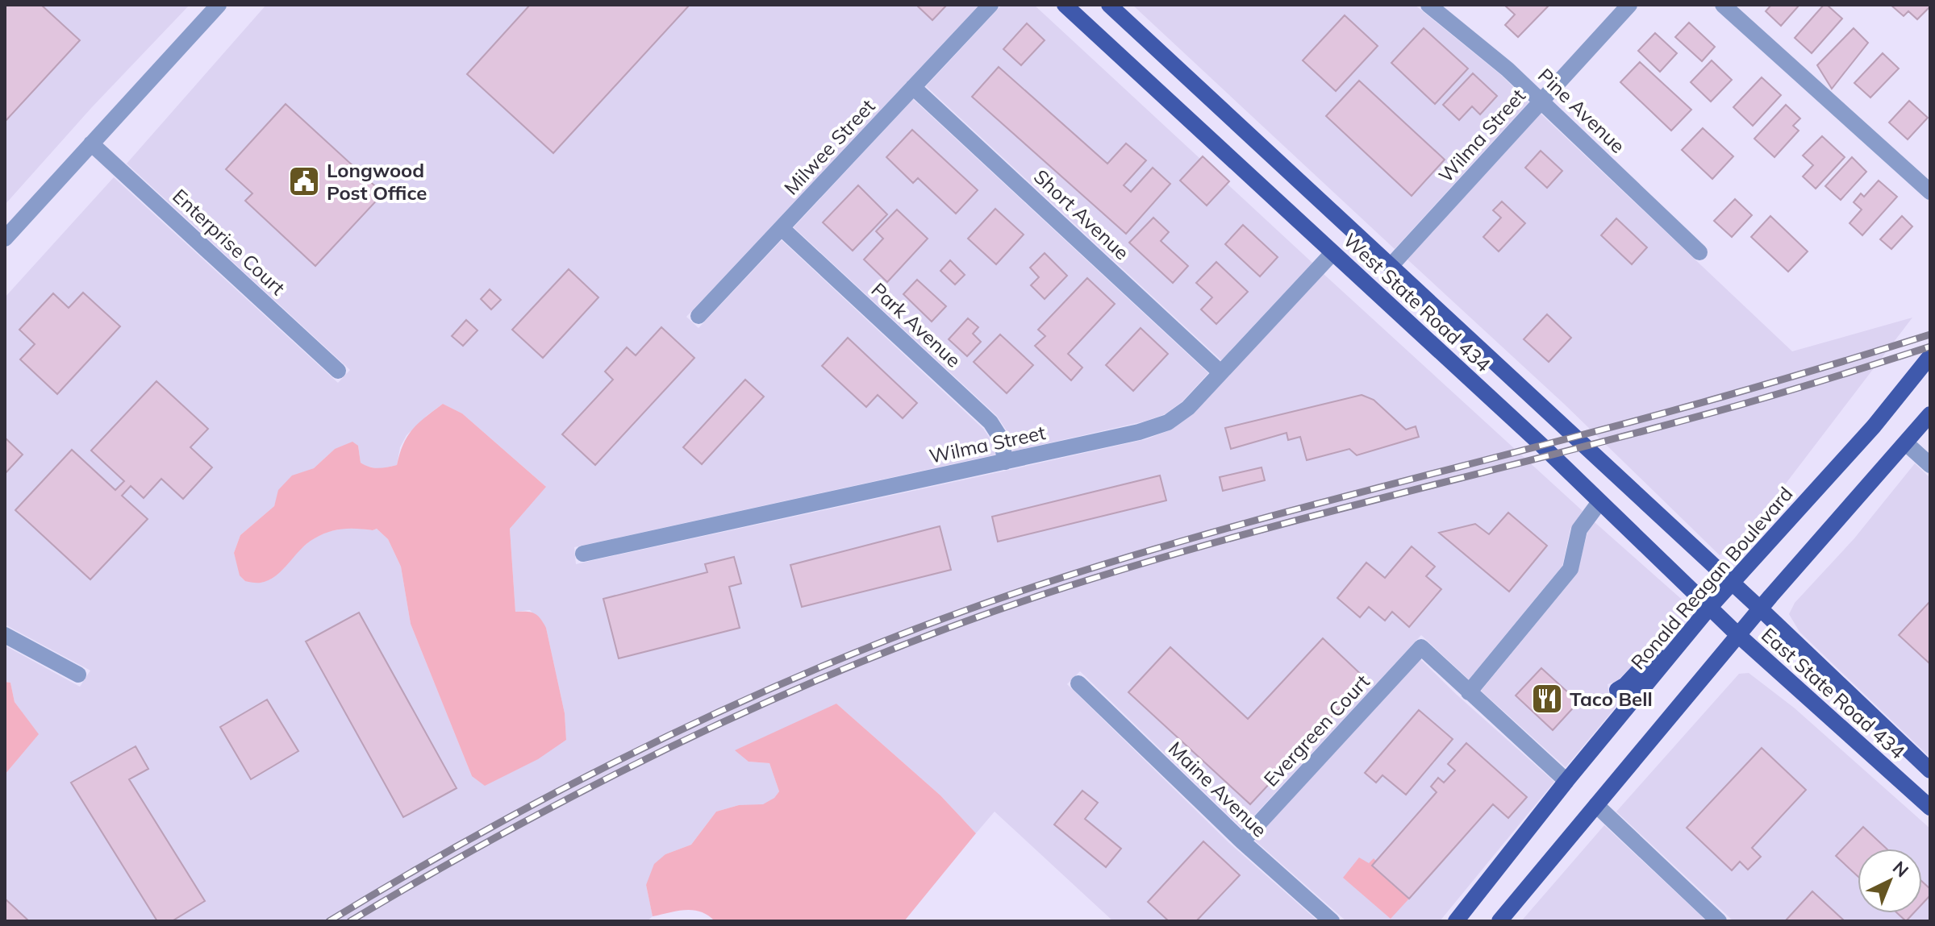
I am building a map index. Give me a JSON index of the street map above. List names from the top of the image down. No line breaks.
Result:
{"streets":{"main road":["West State Road 434","Ronald Reagan Boulevard","East State Road 434"],"street":["Pine Avenue","Wilma Street","Milwee Street","Short Avenue","Enterprise Court","Park Avenue","Evergreen Court","Maine Avenue"]},"crossings":[["Pine Avenue","Wilma Street"],["Wilma Street","Short Avenue"],["Wilma Street","West State Road 434"],["Wilma Street","Park Avenue"],["Milwee Street","Short Avenue"],["Milwee Street","Park Avenue"],["West State Road 434","Ronald Reagan Boulevard"],["West State Road 434","East State Road 434"],["Evergreen Court","Maine Avenue"]],"places":{"public building":["Longwood Post Office"],"restaurant":["Taco Bell"]},"north":"top right"}
